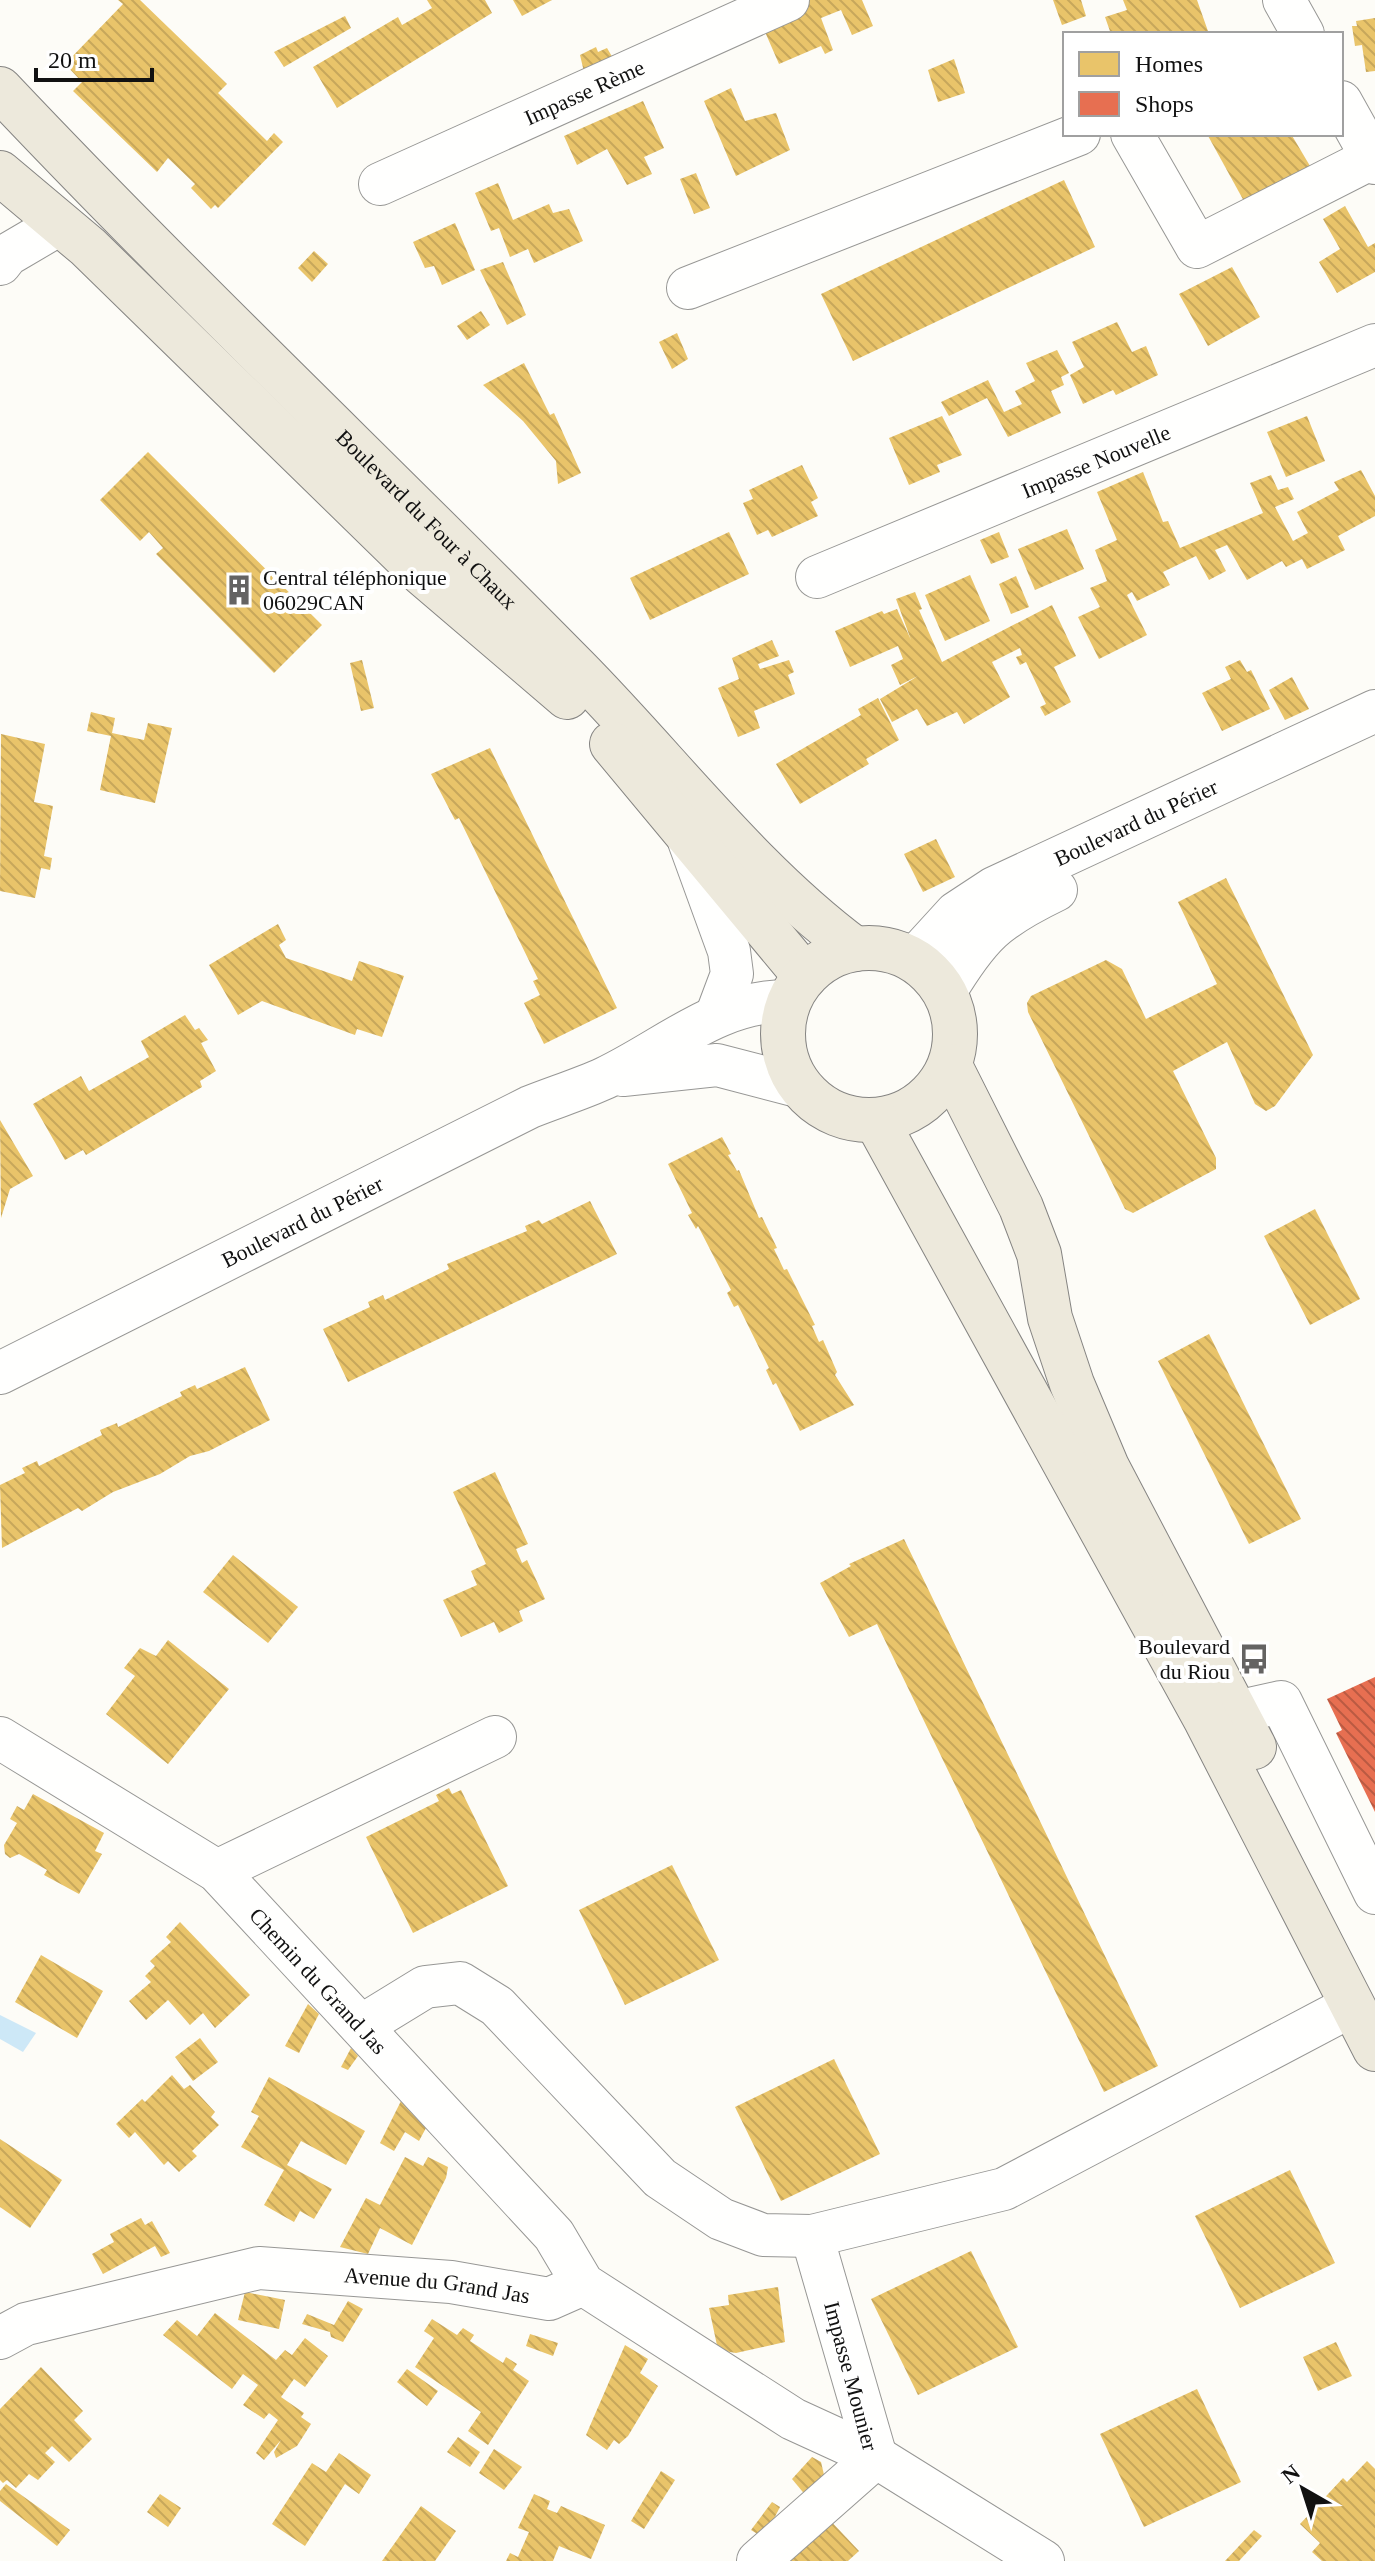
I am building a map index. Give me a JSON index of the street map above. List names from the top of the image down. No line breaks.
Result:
{"streets":{"main road":["Boulevard du Four à Chaux"],"street":["Impasse Rème","Impasse Nouvelle","Boulevard du Périer","Chemin du Grand Jas","Avenue du Grand Jas","Impasse Mounier"]},"crossings":[["Boulevard du Four à Chaux","Boulevard du Périer"],["Chemin du Grand Jas","Avenue du Grand Jas"]],"places":{"building":["Central téléphonique 06029CAN"],"bus stop":["Boulevard du Riou"]},"legend":["Homes","Shops"],"scale_bar":"20 m","north":"top left"}
